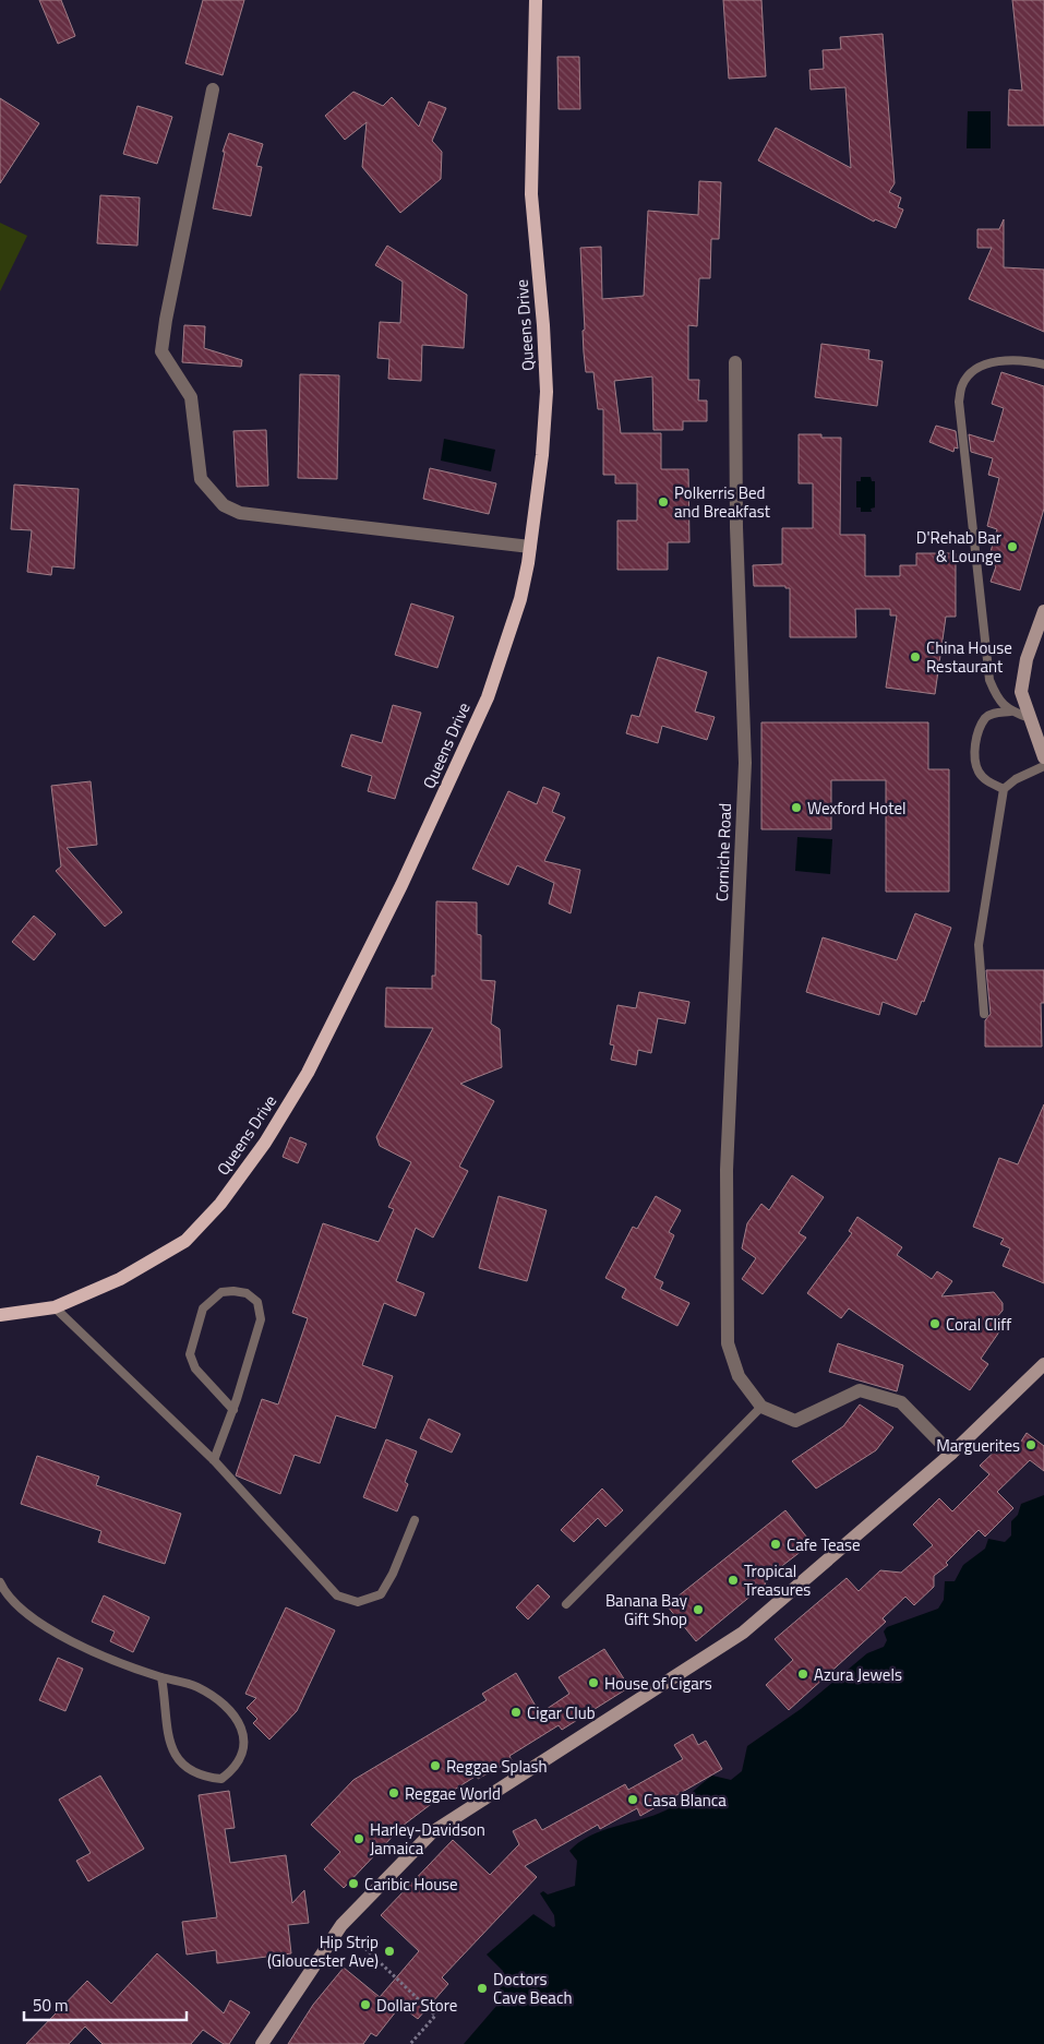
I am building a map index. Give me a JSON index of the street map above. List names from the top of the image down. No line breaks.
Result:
{"streets":{"main road":["Queens Drive"],"street":["Corniche Road"]},"places":["Polkerris Bed and Breakfast","D'Rehab Bar & Lounge","China House Restaurant","Wexford Hotel","Coral Cliff","Marguerites","Cafe Tease","Tropical Treasures","Banana Bay Gift Shop","Azura Jewels","House of Cigars","Cigar Club","Reggae Splash","Reggae World","Casa Blanca","Harley-Davidson Jamaica","Caribic House","Hip Strip (Gloucester Ave)","Doctors Cave Beach","Dollar Store"],"scale_bar":"50 m"}
